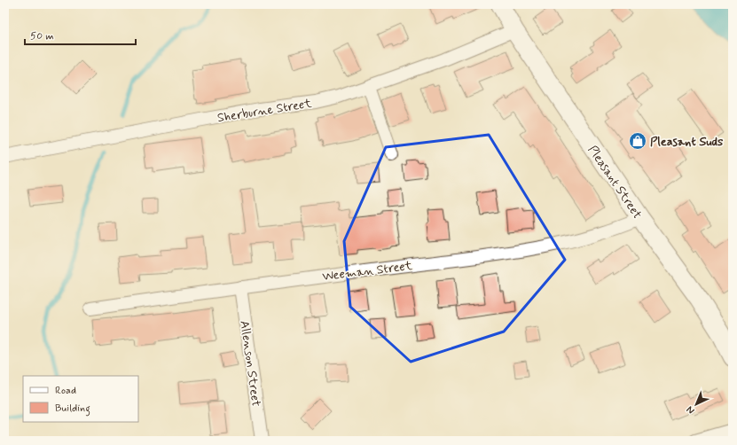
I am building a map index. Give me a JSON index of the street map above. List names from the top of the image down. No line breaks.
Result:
{"streets":{"main road":["Pleasant Street"],"street":["Sherburne Street","Weeman Street","Allenson Street"]},"crossings":[["Sherburne Street","Pleasant Street"],["Pleasant Street","Weeman Street"],["Weeman Street","Allenson Street"]],"places":{"shop":["Pleasant Suds"]},"legend":["Road","Building"],"scale_bar":"50 m","north":"bottom left"}
